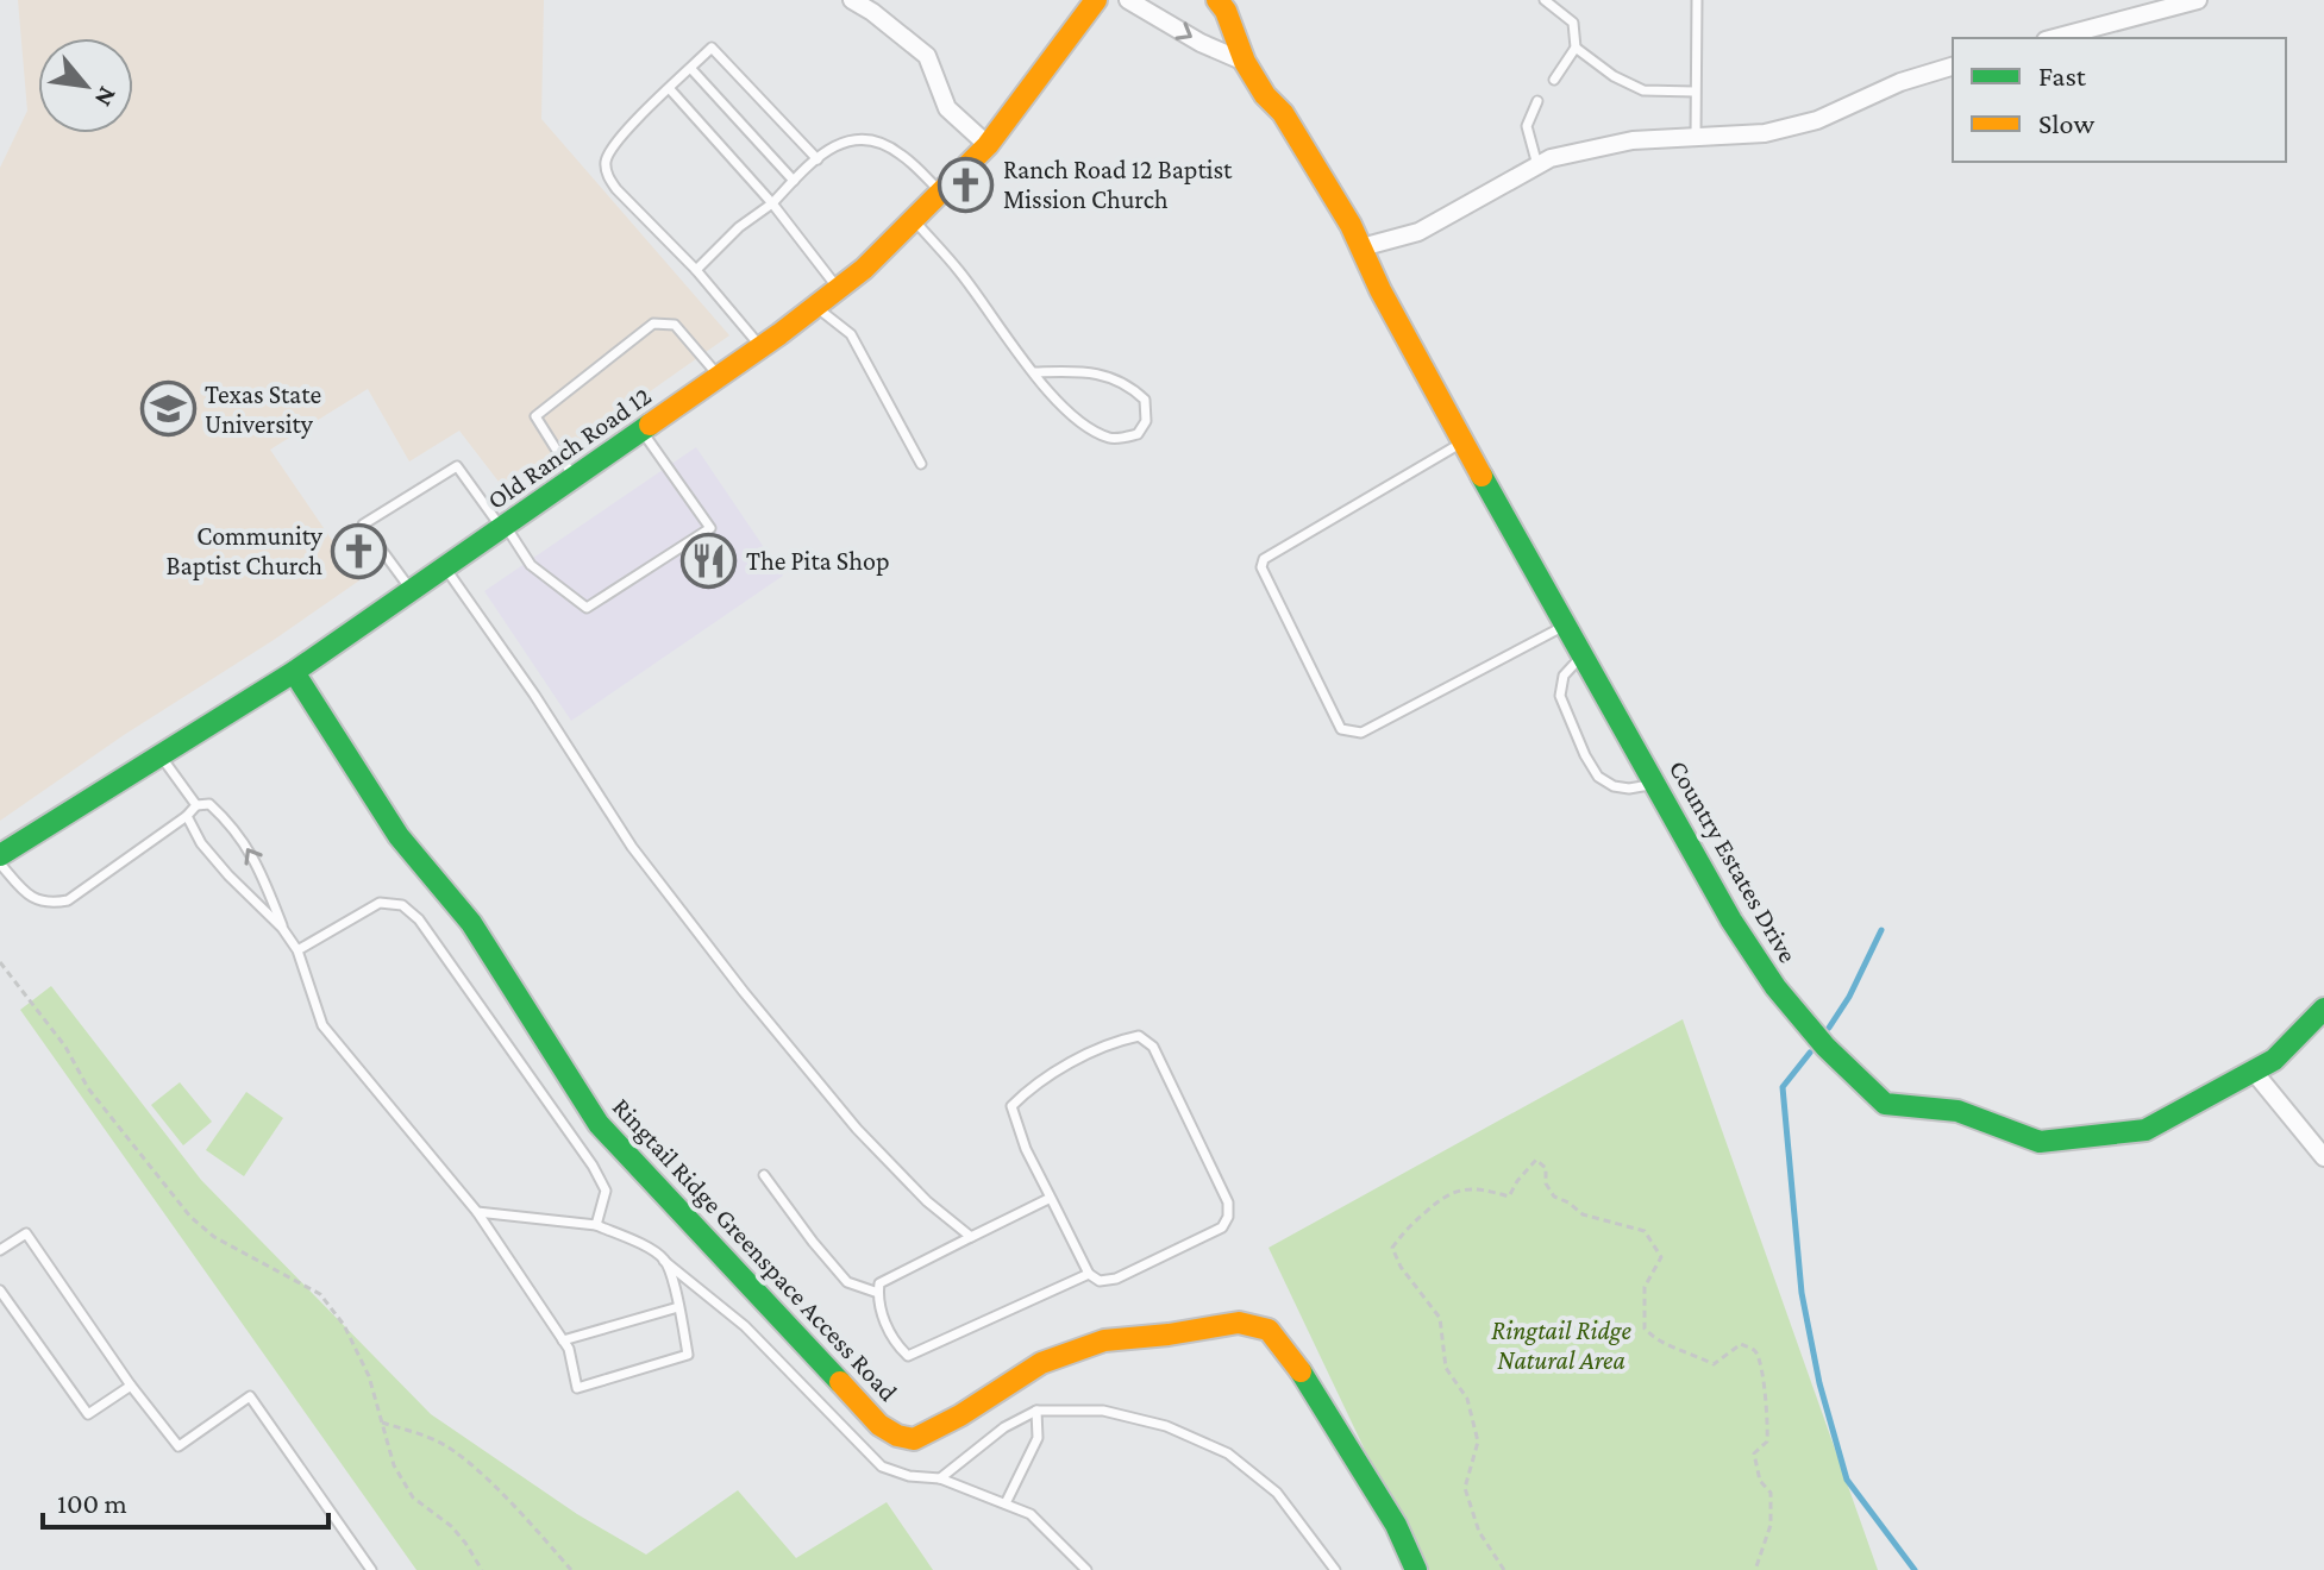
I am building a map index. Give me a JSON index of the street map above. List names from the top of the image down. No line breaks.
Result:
{"streets":{"street":["Old Ranch Road 12","Country Estates Drive","Ringtail Ridge Greenspace Access Road"]},"crossings":[["Old Ranch Road 12","Ringtail Ridge Greenspace Access Road"]],"parks":["Ringtail Ridge Natural Area"],"places":{"church":["Ranch Road 12 Baptist Mission Church","Community Baptist Church"],"school or university":["Texas State University"],"restaurant":["The Pita Shop"]},"legend":["Fast","Slow"],"scale_bar":"100 m","north":"bottom right"}
